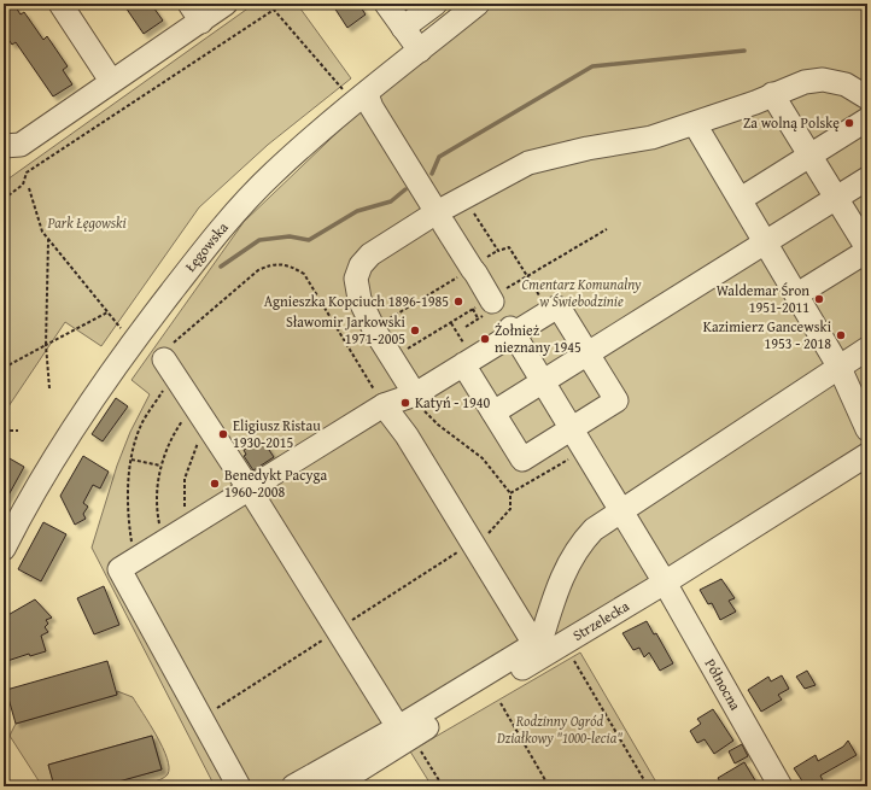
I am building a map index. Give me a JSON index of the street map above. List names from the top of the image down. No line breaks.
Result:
{"streets":{"street":["Łęgowska","Strzelecka","Północna"]},"crossings":[["Łęgowska","Północna"],["Strzelecka","Północna"]],"parks":["Park Łęgowski","Cmentarz Komunalny w Świebodzinie","Rodzinny Ogród Działkowy \"1000-lecia\""],"places":["Za wolną Polskę","Waldemar Śron 1951-2011","Agnieszka Kopciuch 1896-1985","Sławomir Jarkowski 1971-2005","Kazimierz Gancewski 1953 - 2018","Żołnież nieznany 1945","Katyń - 1940","Eligiusz Ristau 1930-2015","Benedykt Pacyga 1960-2008"]}
